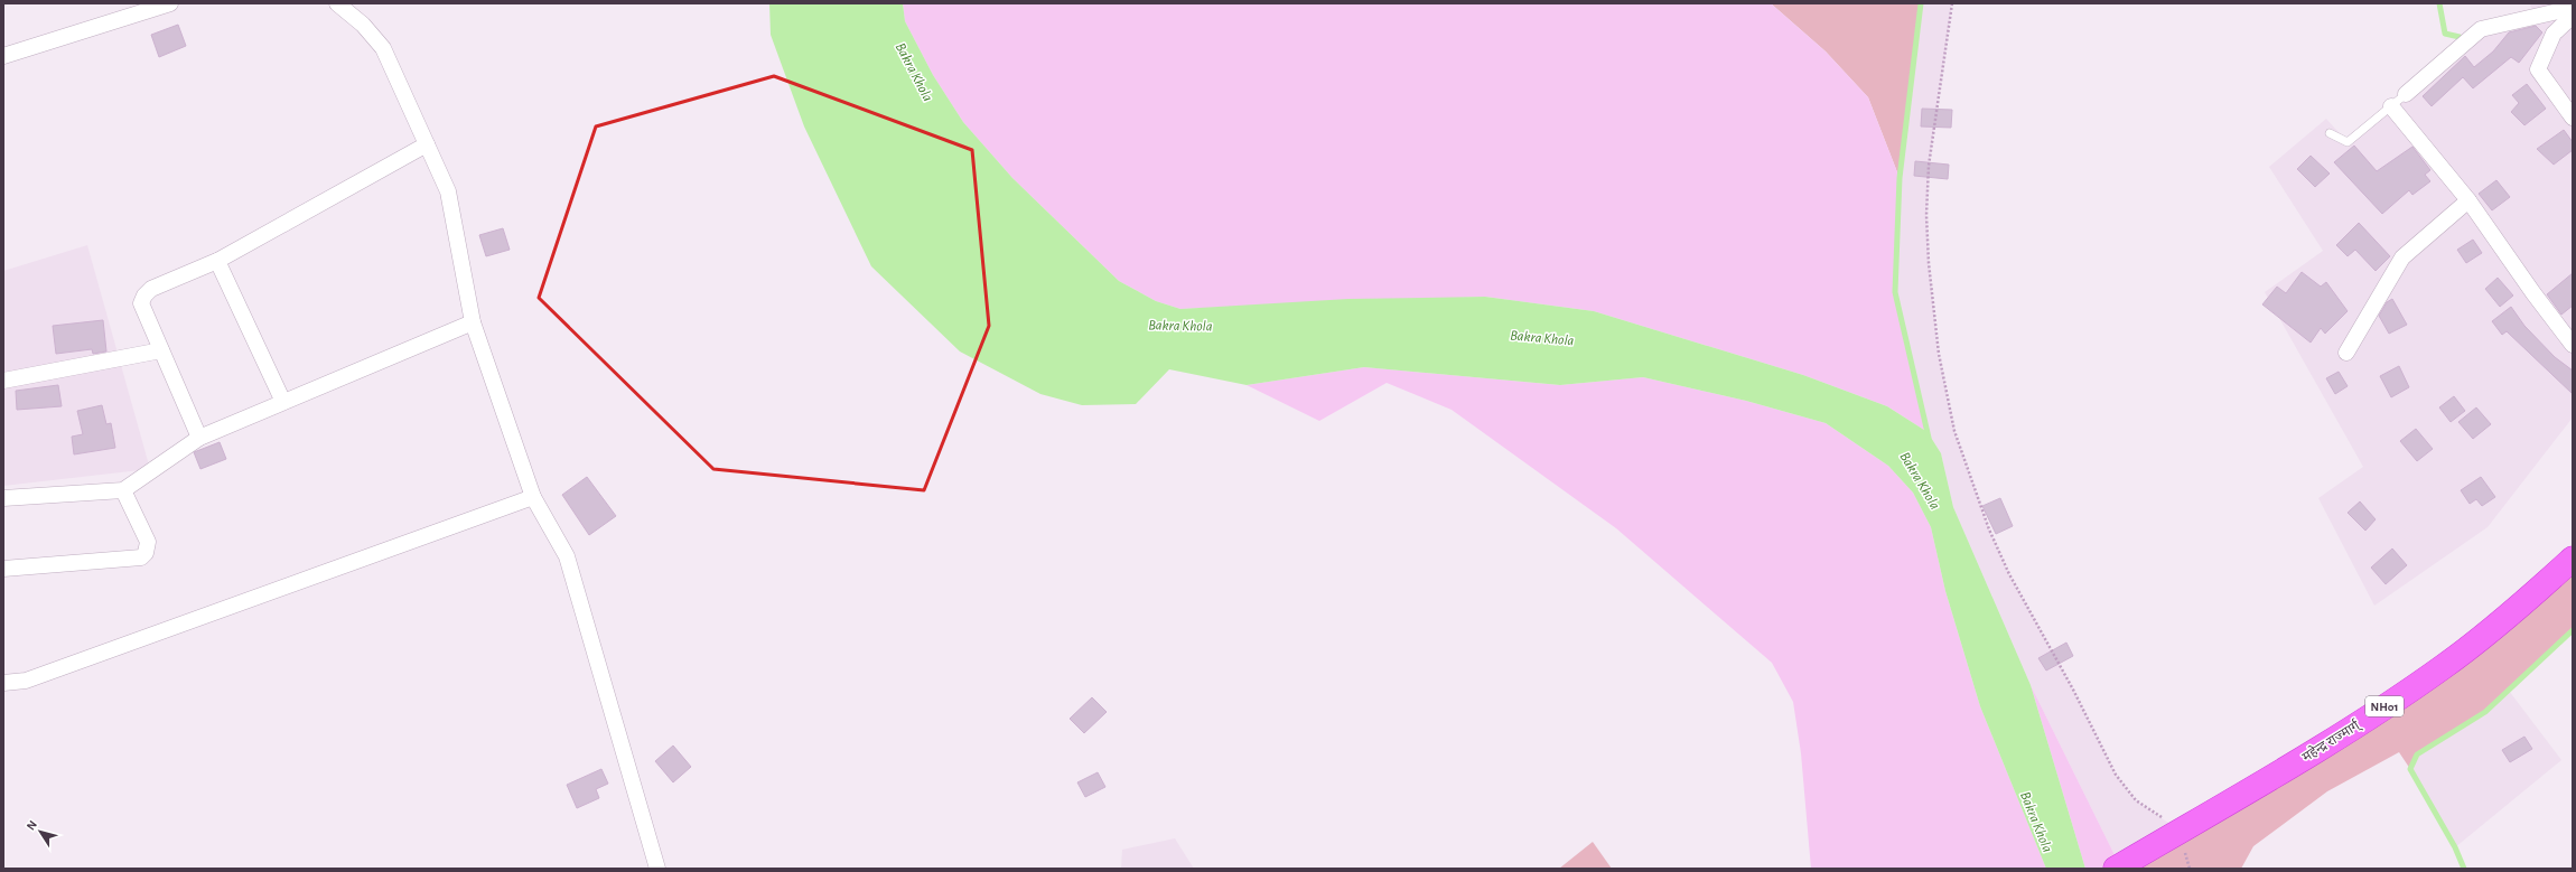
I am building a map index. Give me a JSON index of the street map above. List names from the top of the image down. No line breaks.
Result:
{"streets":{"highway":["NH01","महेन्द्र राज्मार्ग्"]},"water":["Bakra Khola"],"north":"top left"}
